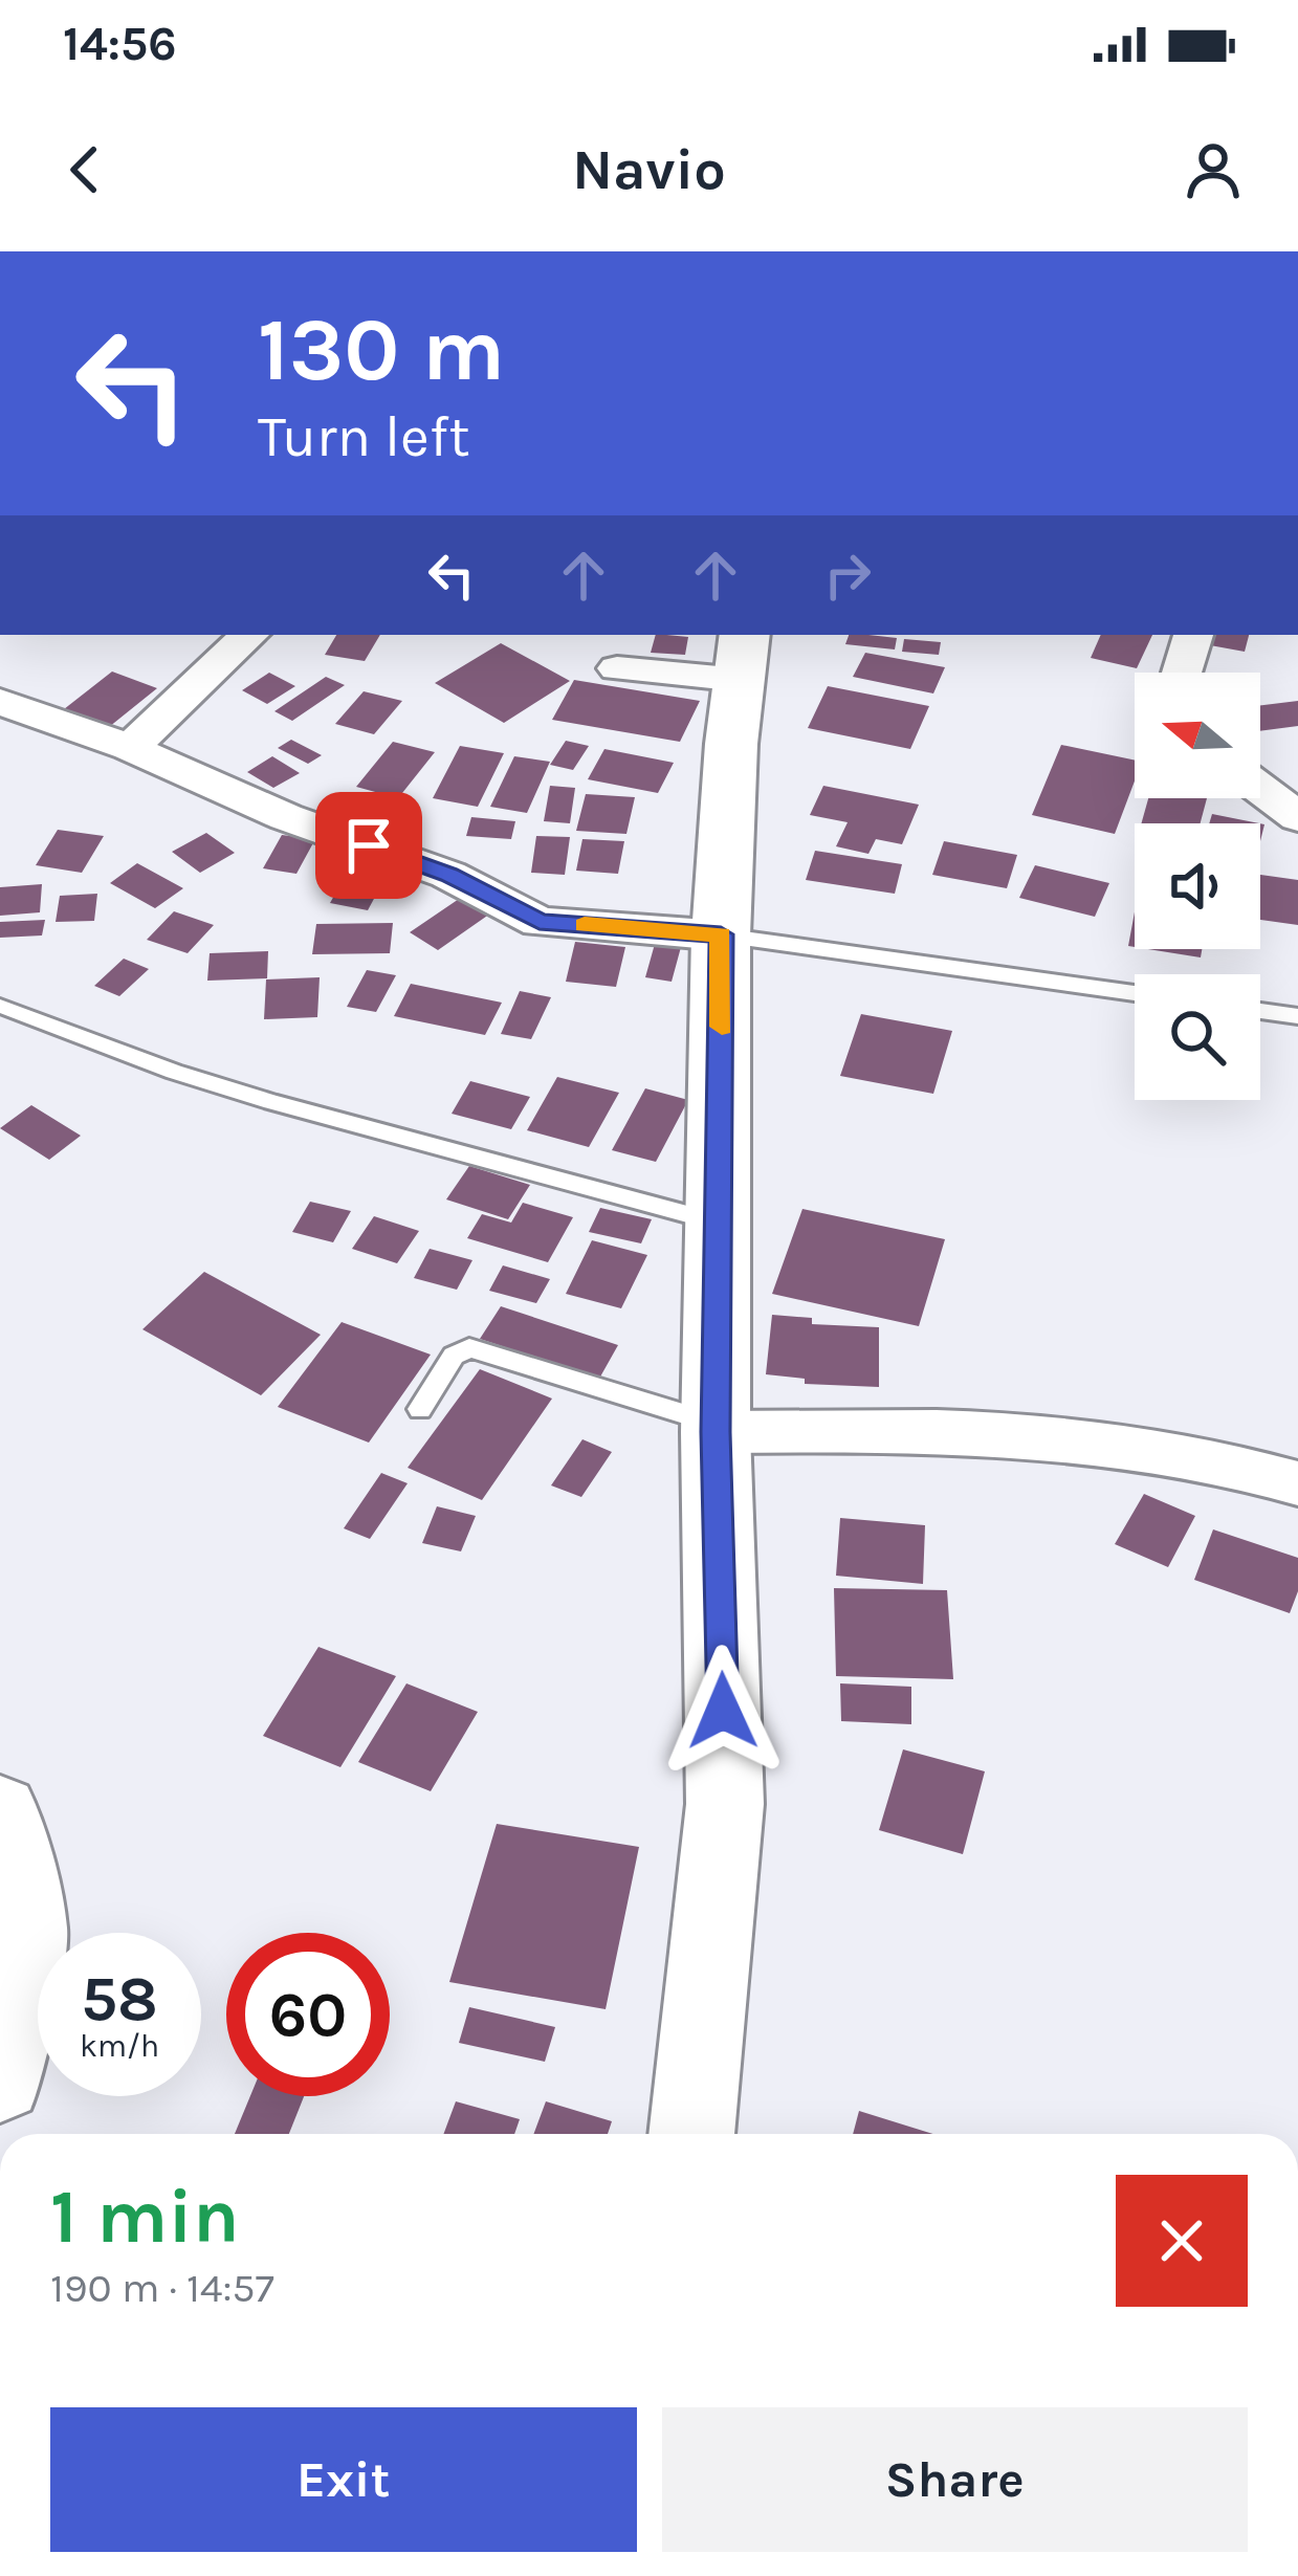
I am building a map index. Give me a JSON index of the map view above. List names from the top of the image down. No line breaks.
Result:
{"north":"left","page":{"status":"14:56","header":"Navio","turn":["130 m","Turn left"],"speed":"58 km/h","limit":"60","heading":["1 min","190 m · 14:57"],"buttons":["Exit","Share"]}}
